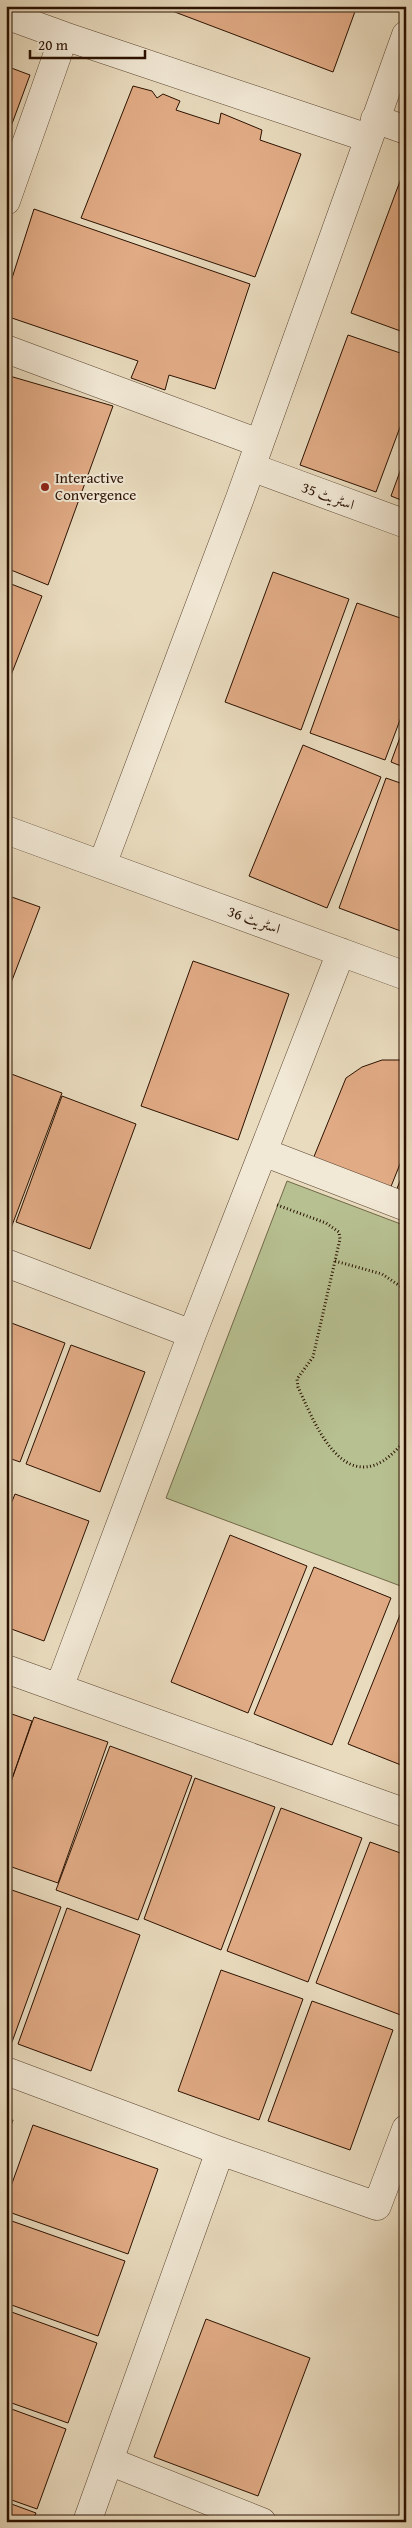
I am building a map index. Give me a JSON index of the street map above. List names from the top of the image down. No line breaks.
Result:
{"streets":{"street":["اسٹریٹ 35","اسٹریٹ 36"]},"places":["Interactive Convergence"],"scale_bar":"20 m"}
